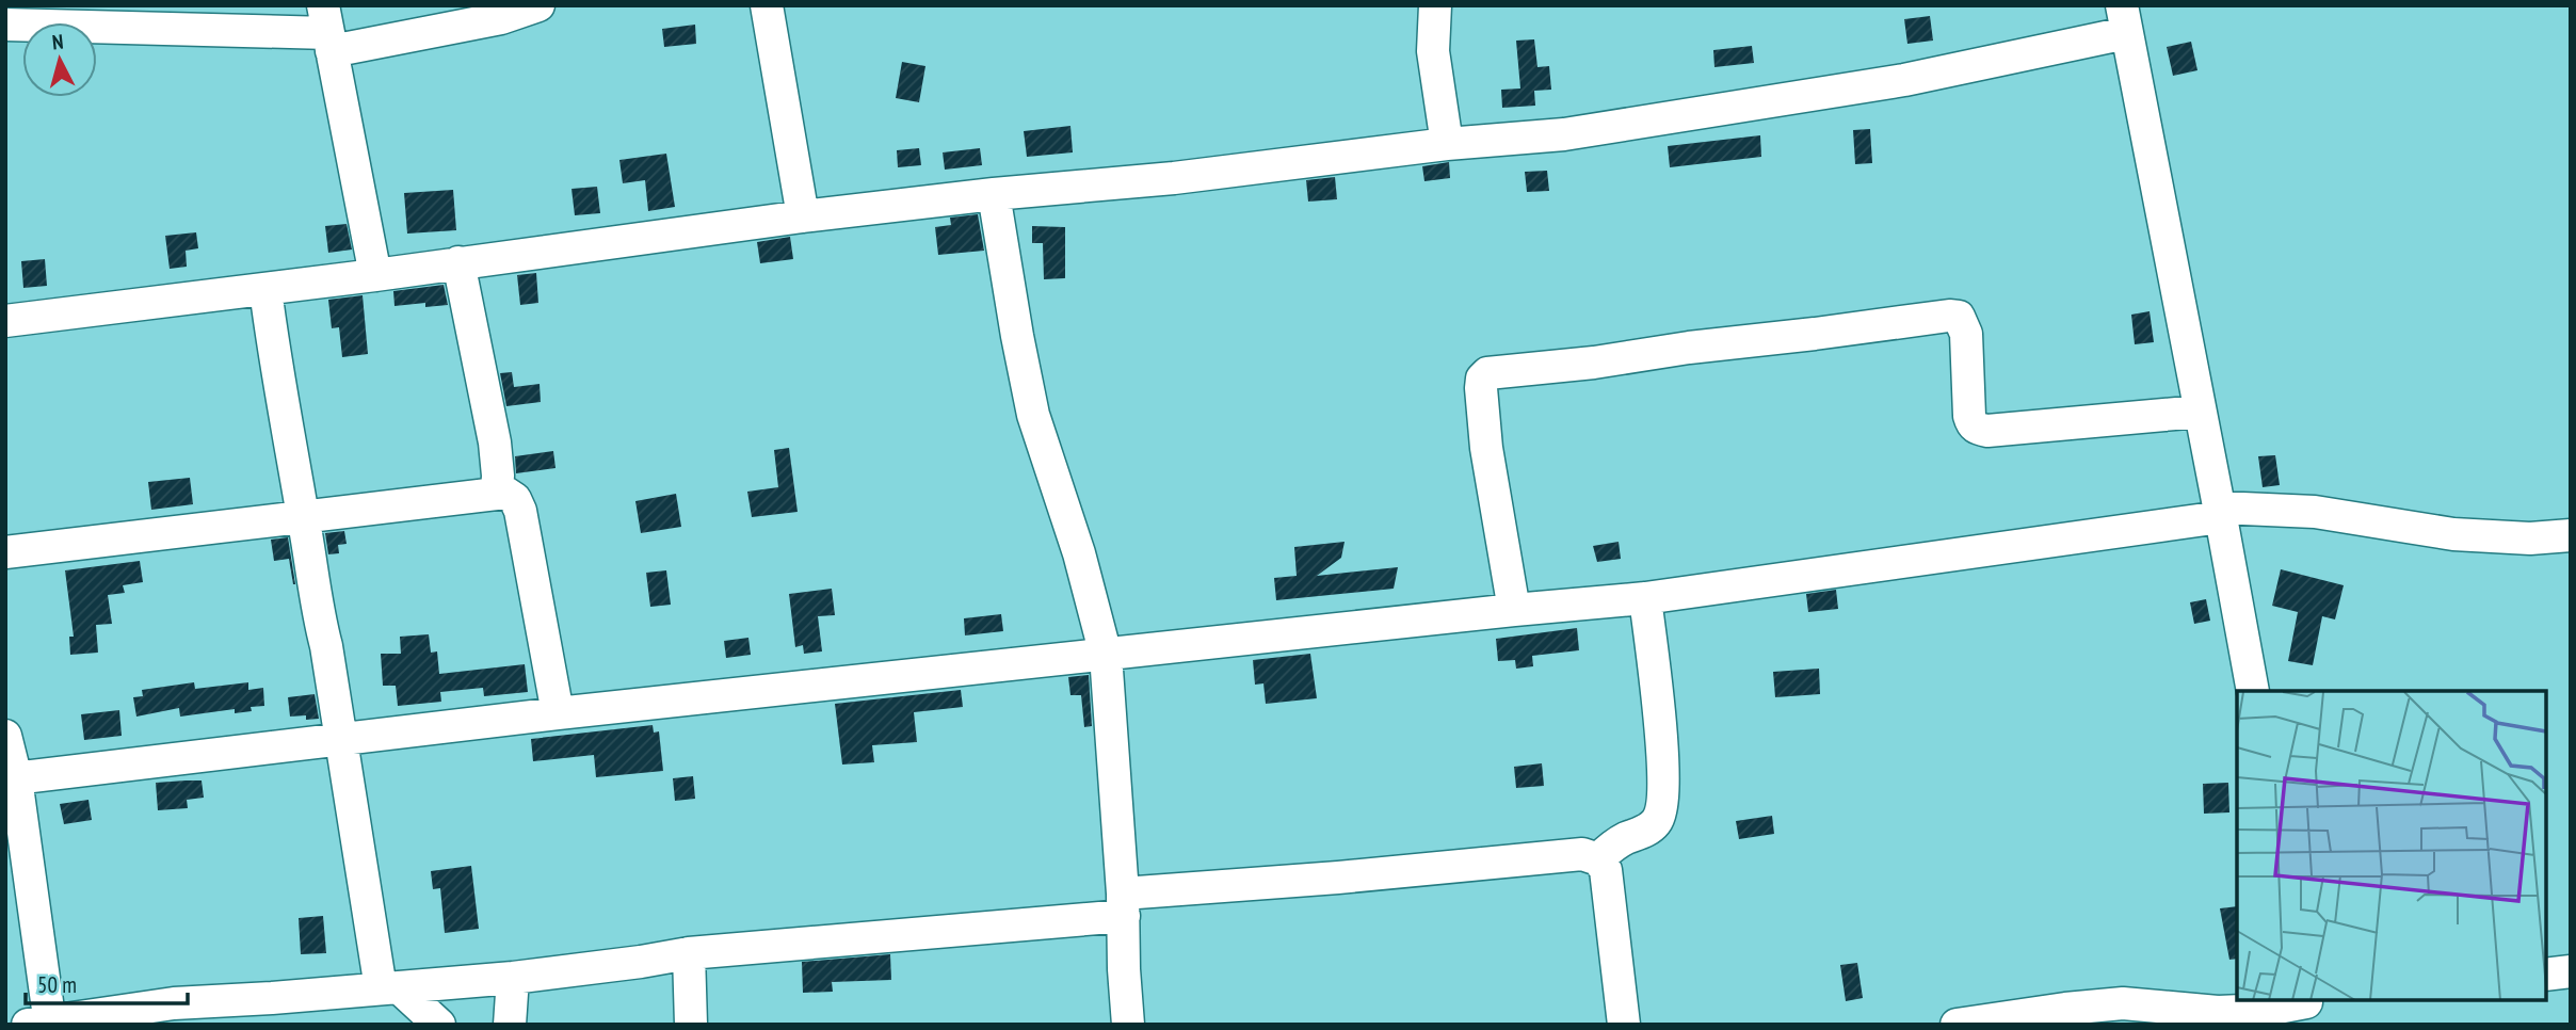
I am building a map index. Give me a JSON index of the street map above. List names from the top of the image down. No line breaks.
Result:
{"scale_bar":"50 m","north":"top"}
